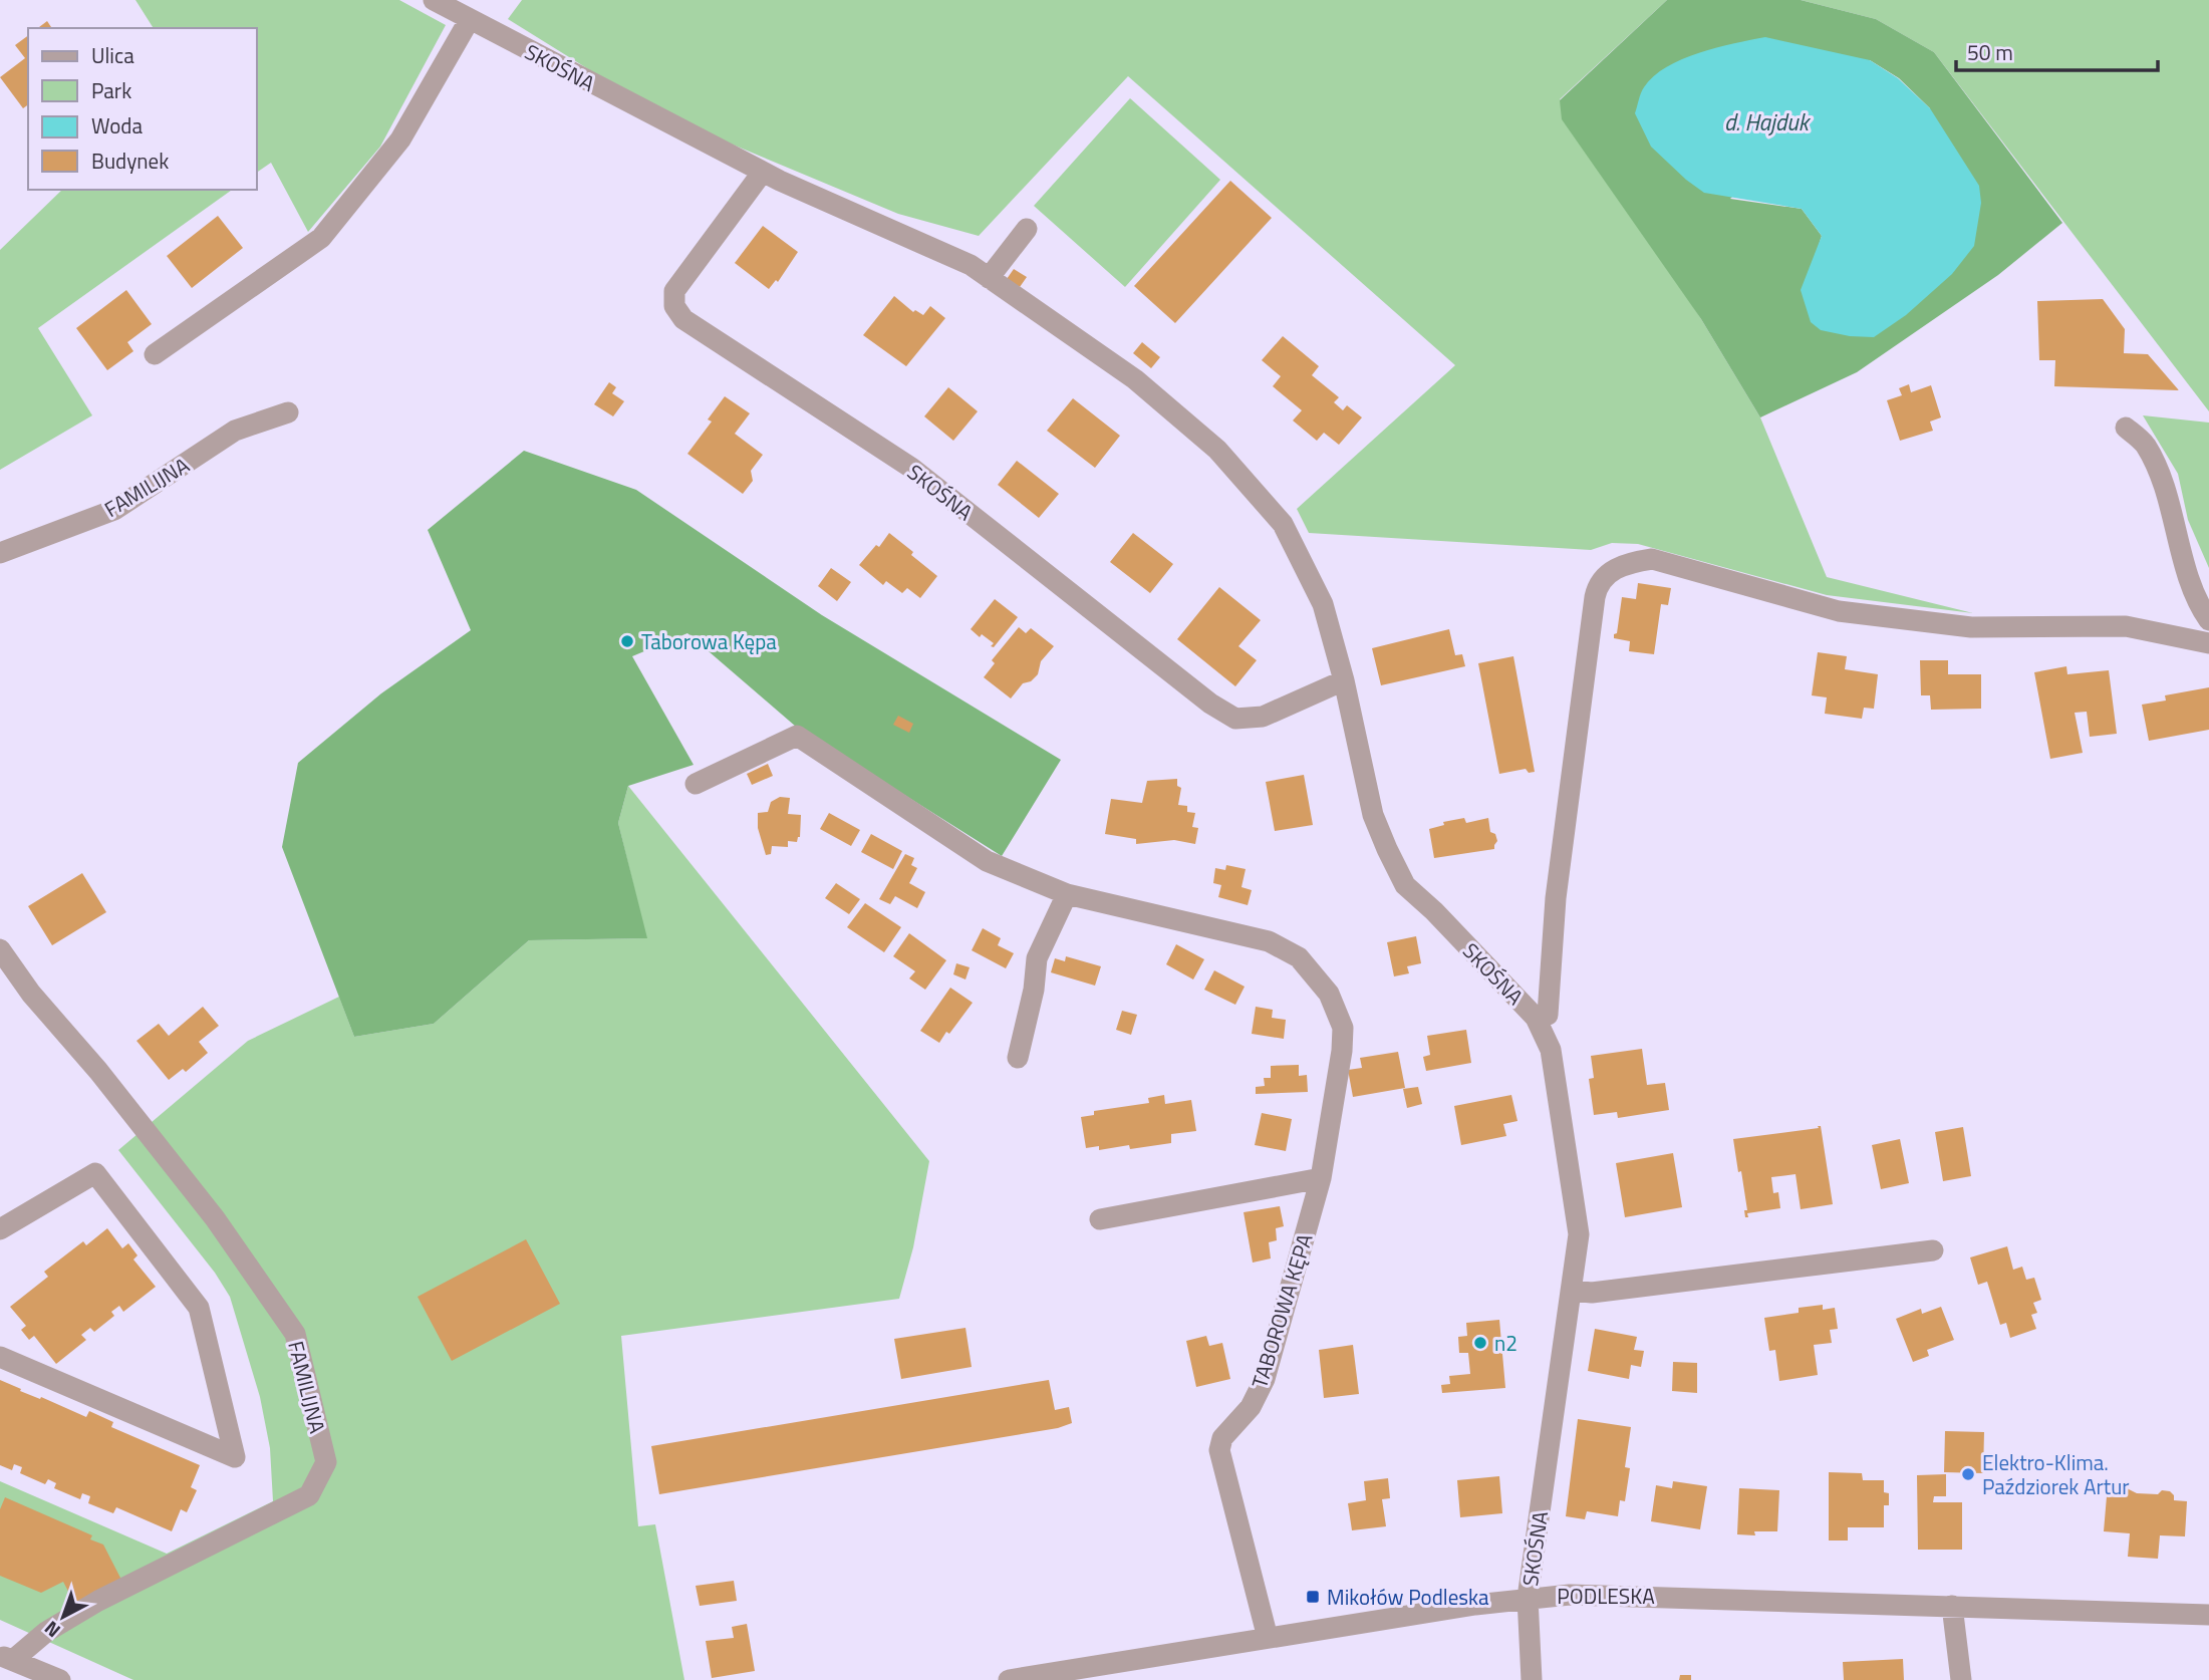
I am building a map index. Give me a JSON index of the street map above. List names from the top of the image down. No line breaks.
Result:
{"streets":{"street":["SKOŚNA","FAMILIJNA","TABOROWA KĘPA","PODLESKA"]},"crossings":[["SKOŚNA","PODLESKA"],["TABOROWA KĘPA","PODLESKA"]],"water":["d. Hajduk"],"places":{"other":["Taborowa Kępa","n2","Elektro-Klima. Paździorek Artur"],"transit":["Mikołów Podleska"]},"legend":["Ulica","Park","Woda","Budynek"],"scale_bar":"50 m","north":"bottom left"}
